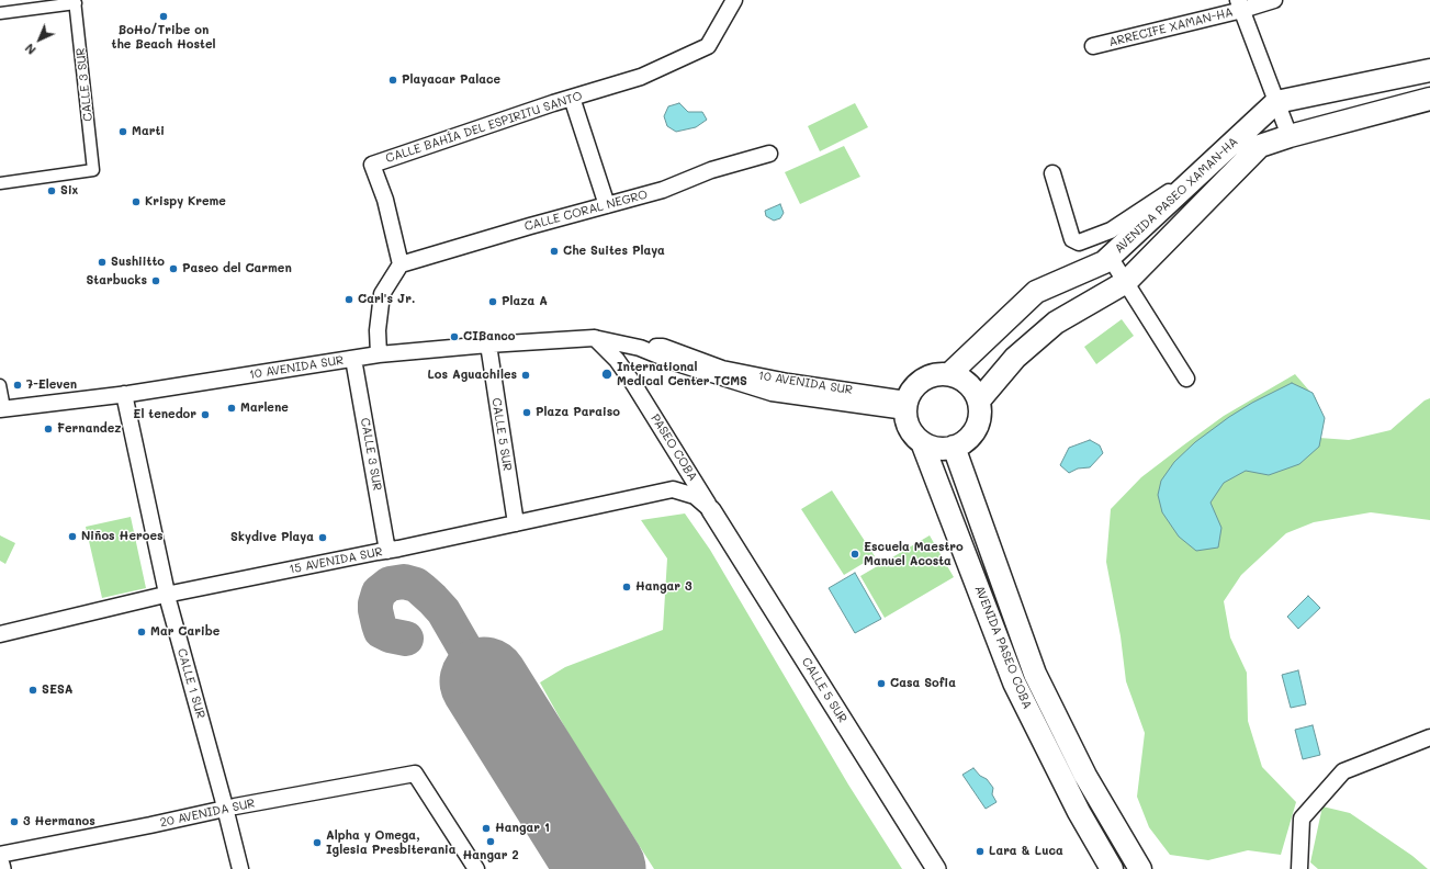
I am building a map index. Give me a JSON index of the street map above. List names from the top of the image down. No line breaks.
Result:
{"streets":{"main road":["AVENIDA PASEO XAMAN-HA","AVENIDA PASEO COBA"],"street":["ARRECIFE XAMAN-HA","CALLE 3 SUR","CALLE BAHÍA DEL ESPIRITU SANTO","CALLE CORAL NEGRO","10 AVENIDA SUR","CALLE 5 SUR","PASEO COBA","15 AVENIDA SUR","CALLE 1 SUR","20 AVENIDA SUR"]},"crossings":[["CALLE 3 SUR","10 AVENIDA SUR"],["CALLE 3 SUR","15 AVENIDA SUR"],["CALLE BAHÍA DEL ESPIRITU SANTO","CALLE CORAL NEGRO"],["AVENIDA PASEO XAMAN-HA","10 AVENIDA SUR"],["AVENIDA PASEO XAMAN-HA","AVENIDA PASEO COBA"],["10 AVENIDA SUR","CALLE 5 SUR"],["10 AVENIDA SUR","PASEO COBA"],["10 AVENIDA SUR","AVENIDA PASEO COBA"],["10 AVENIDA SUR","CALLE 1 SUR"],["CALLE 5 SUR","PASEO COBA"],["CALLE 5 SUR","15 AVENIDA SUR"],["PASEO COBA","15 AVENIDA SUR"],["15 AVENIDA SUR","CALLE 1 SUR"],["CALLE 1 SUR","20 AVENIDA SUR"]],"places":["BoHo/Tribe on the Beach Hostel","Playacar Palace","Marti","Six","Krispy Kreme","Che Suites Playa","Sushiitto","Paseo del Carmen","Starbucks","Carl's Jr.","Plaza A","CIBanco","International Medical Center TCMS","Los Aguachiles","7-Eleven","Marlene","Plaza Paraiso","El tenedor","Fernandez","Niños Heroes","Skydive Playa","Escuela Maestro Manuel Acosta","Hangar 3","Mar Caribe","Casa Sofia","SESA","3 Hermanos","Hangar 1","Hangar 2","Alpha y Omega, Iglesia Presbiterania","Lara & Luca"],"north":"bottom left"}
